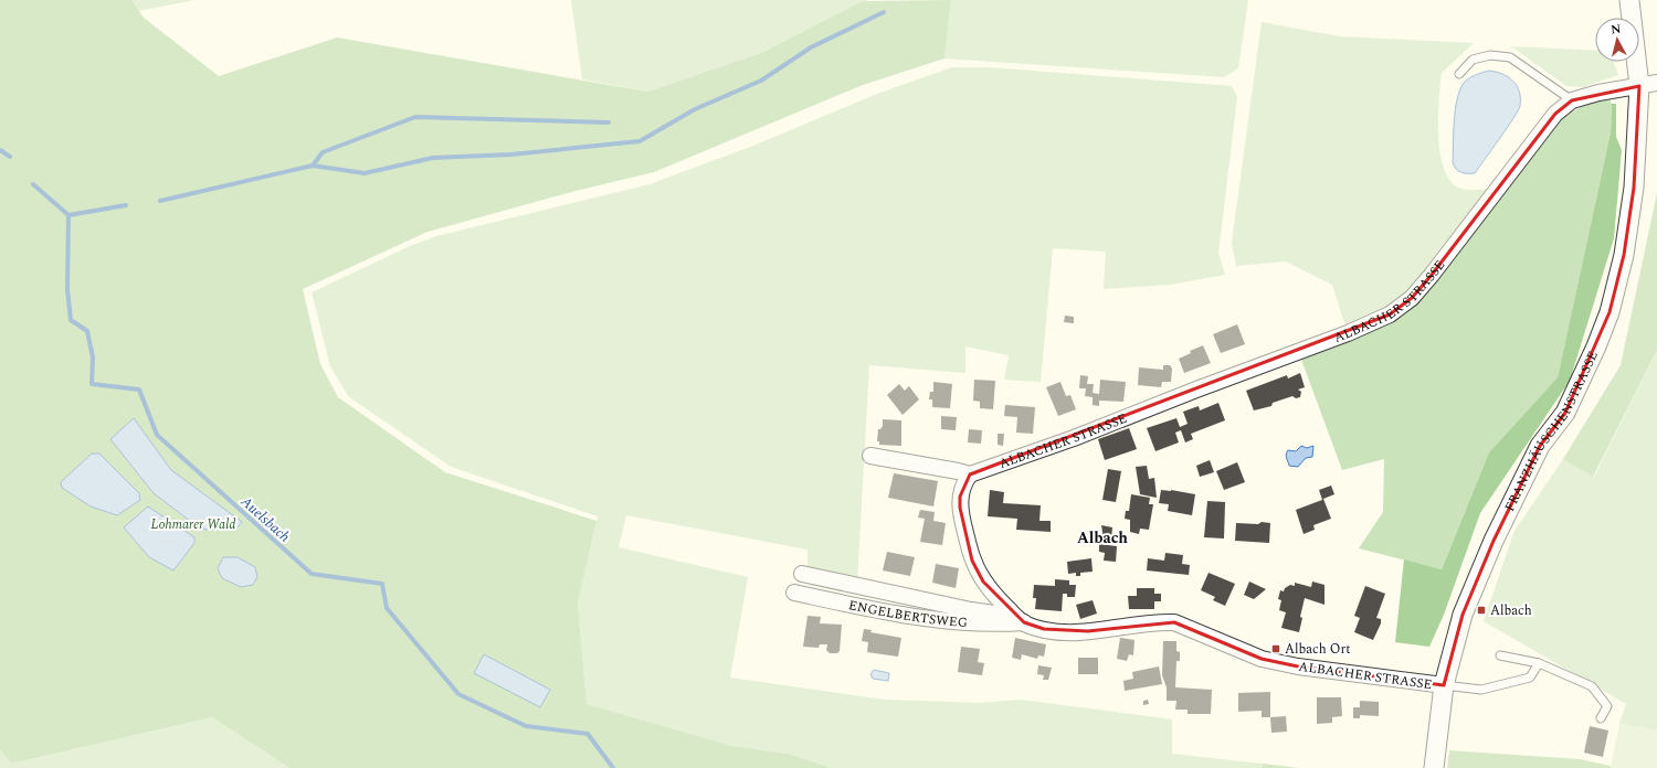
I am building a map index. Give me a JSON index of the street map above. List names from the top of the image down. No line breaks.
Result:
{"streets":{"street":["ALBACHER STRASSE","FRANZHÄUSCHENSTRASSE","ENGELBERTSWEG"]},"crossings":[["ALBACHER STRASSE","FRANZHÄUSCHENSTRASSE"],["ALBACHER STRASSE","ENGELBERTSWEG"]],"districts":["Albach"],"water":["Auelsbach"],"parks":["Lohmarer Wald"],"places":{"transit":["Albach","Albach Ort"]},"north":"top"}
